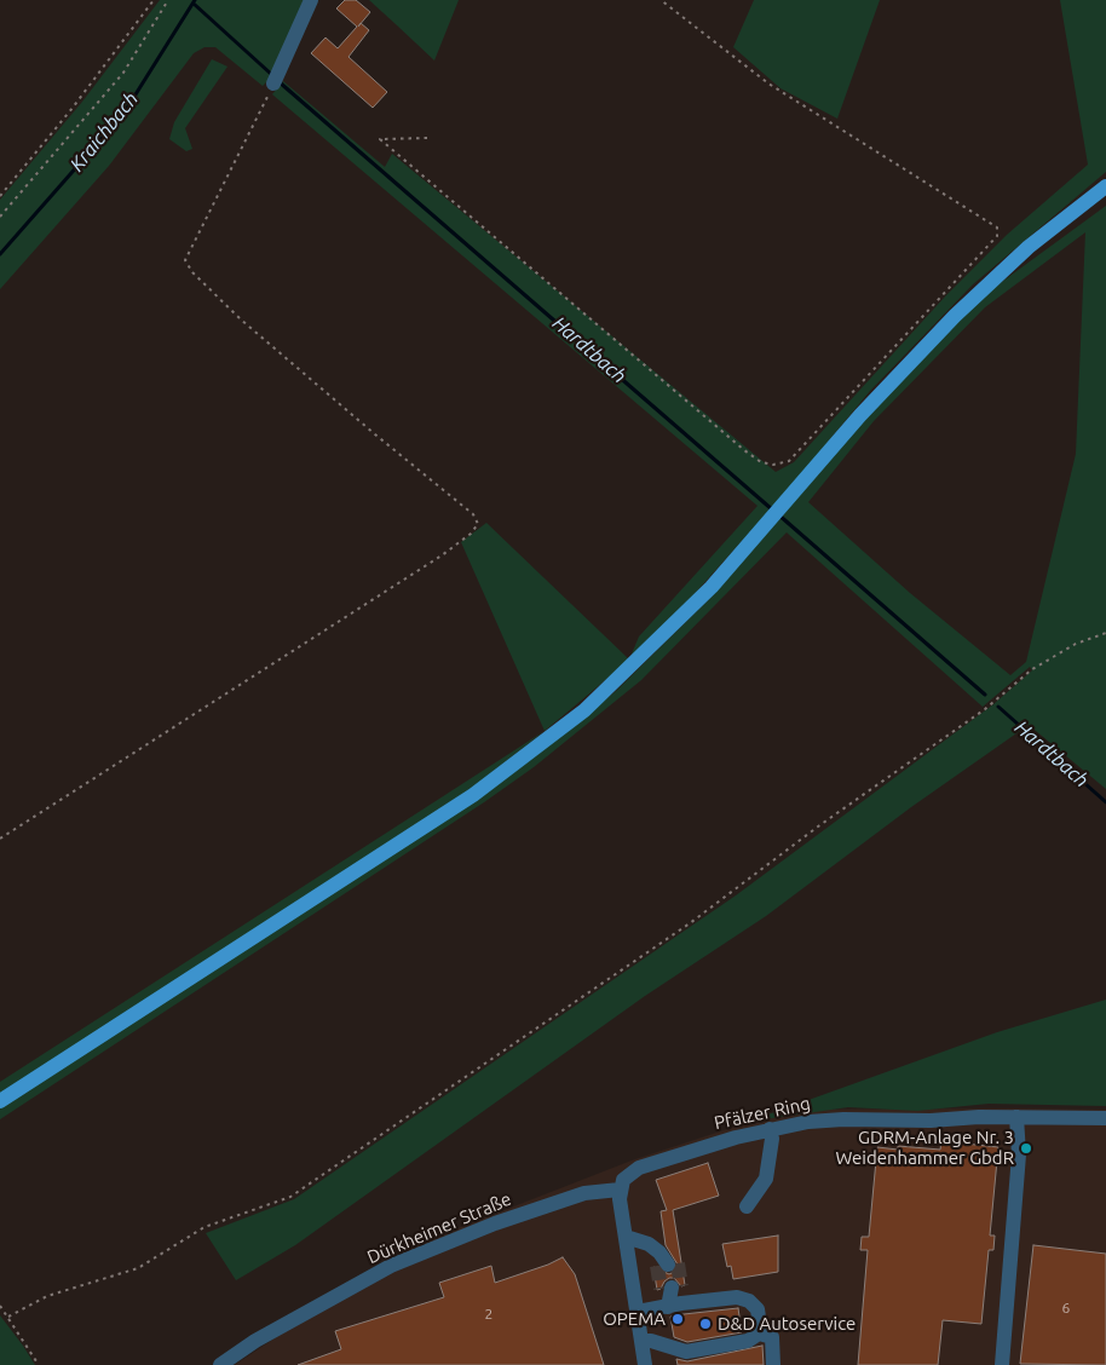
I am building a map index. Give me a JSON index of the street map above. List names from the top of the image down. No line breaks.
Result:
{"streets":{"street":["Pfälzer Ring","Dürkheimer Straße"]},"crossings":[["Pfälzer Ring","Dürkheimer Straße"]],"water":["Kraichbach","Hardtbach"],"places":["GDRM-Anlage Nr. 3 Weidenhammer GbdR","OPEMA","D&D Autoservice"],"house_numbers":["6","2"]}
